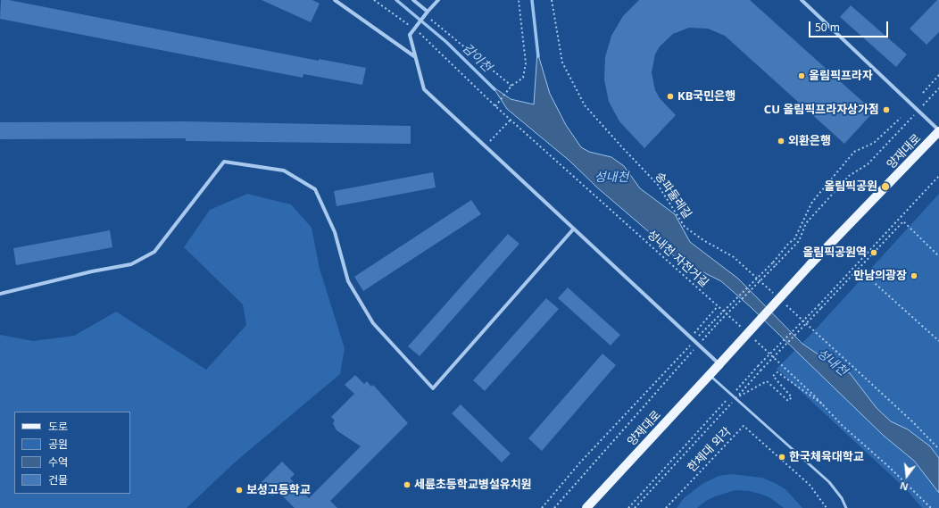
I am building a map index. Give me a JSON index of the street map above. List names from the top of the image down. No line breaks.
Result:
{"streets":{"main road":["양재대로"],"path":["송파둘레길","성내천 자전거길","한체대 외각"]},"water":["감이천","성내천"],"places":["올림픽프라자","KB국민은행","CU 올림픽프라자상가점","외환은행","올림픽공원","올림픽공원역","만남의광장","한국체육대학교","세륜초등학교병설유치원","보성고등학교"],"legend":["도로","공원","수역","건물"],"scale_bar":"50 m","north":"bottom"}
